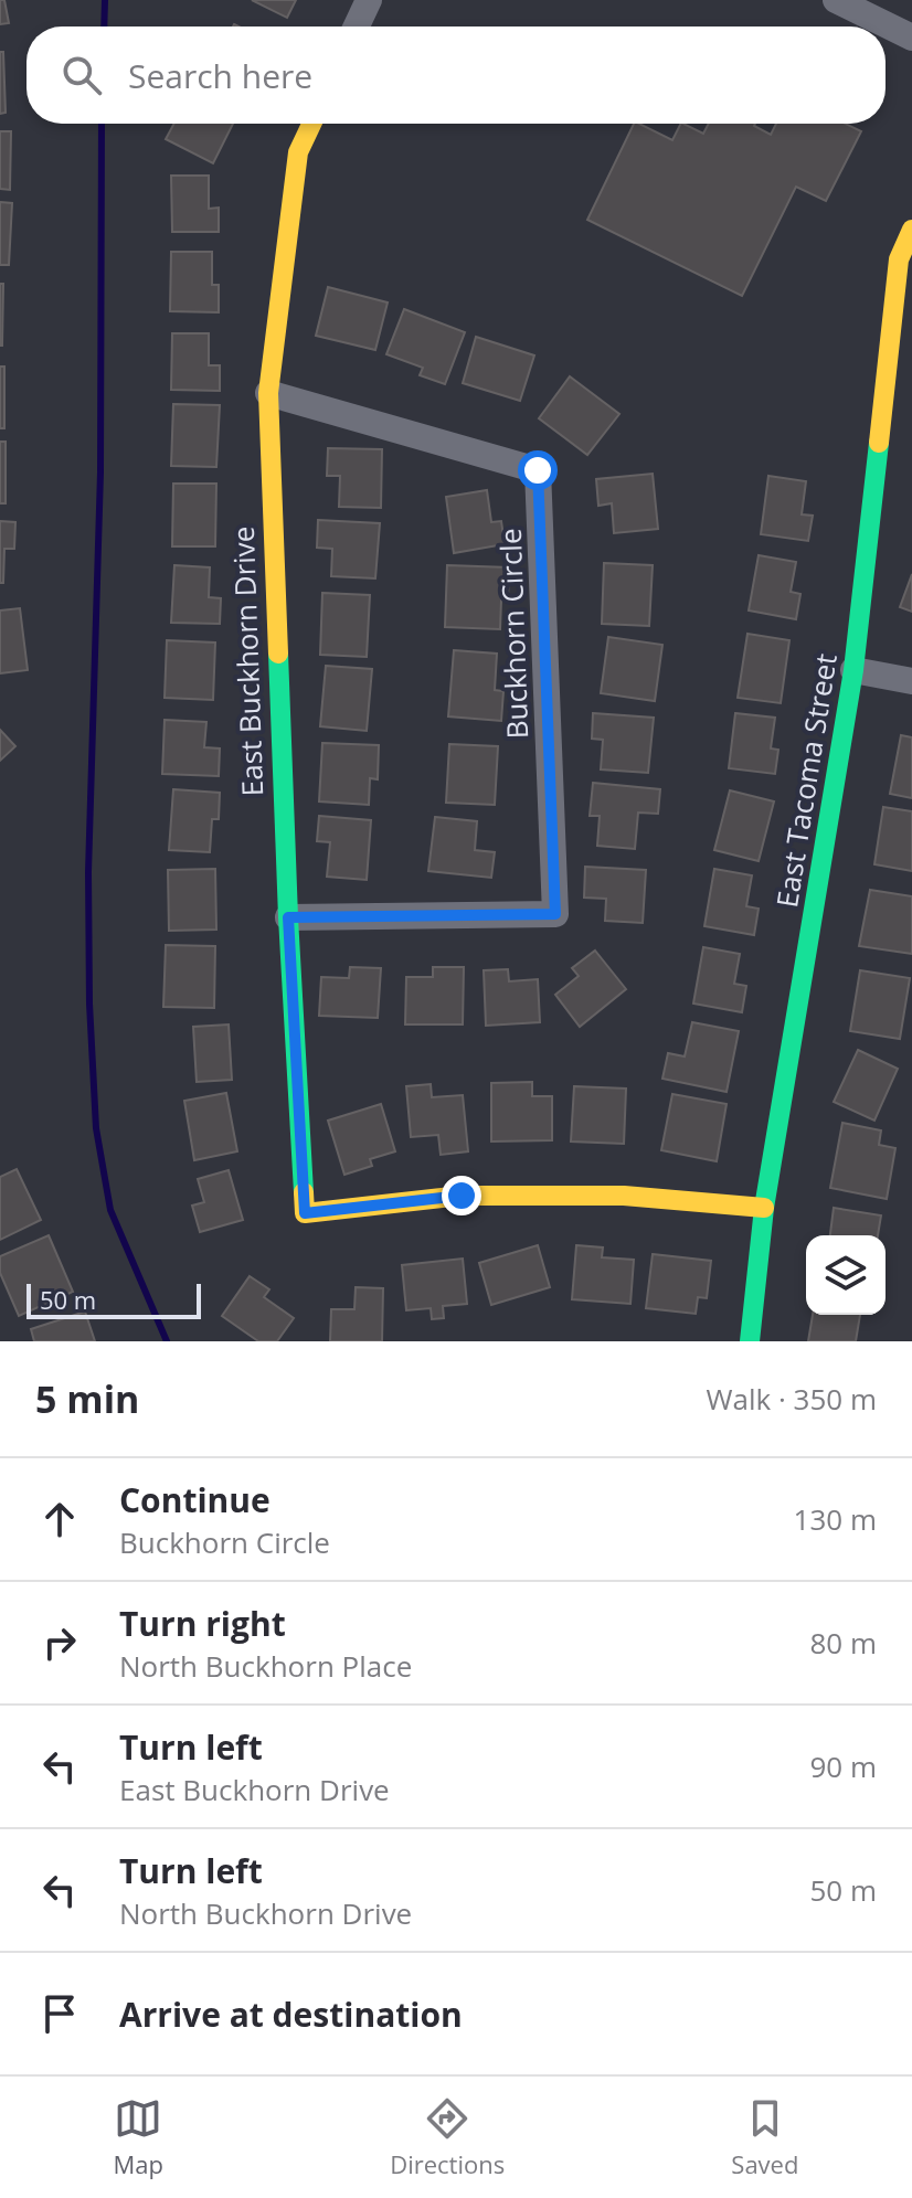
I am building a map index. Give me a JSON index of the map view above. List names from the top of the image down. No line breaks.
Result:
{"streets":{"street":["Buckhorn Circle","East Buckhorn Drive","East Tacoma Street"]},"crossings":[["Buckhorn Circle","East Buckhorn Drive"],["East Buckhorn Drive","East Tacoma Street"]],"scale_bar":"50 m","page":{"search":"Search here","scale":"50 m","heading":["5 min","Walk · 350 m"],"list":[["Continue","Buckhorn Circle","130 m"],["Turn right","North Buckhorn Place","80 m"],["Turn left","East Buckhorn Drive","90 m"],["Turn left","North Buckhorn Drive","50 m"],"Arrive at destination"],"nav":["Map","Directions","Saved"]}}
